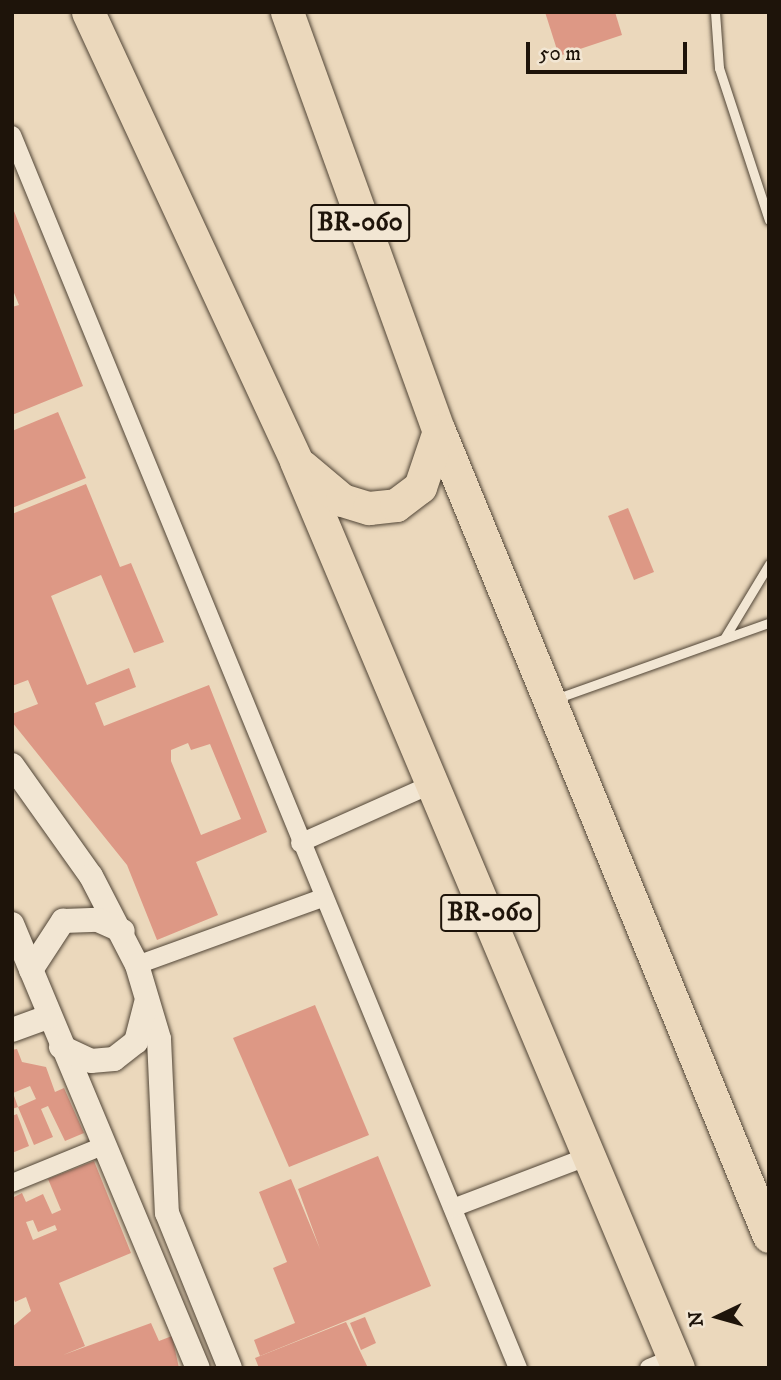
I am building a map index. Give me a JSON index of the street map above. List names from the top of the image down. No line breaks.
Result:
{"streets":{"highway":["BR-060"]},"scale_bar":"50 m","north":"left"}
